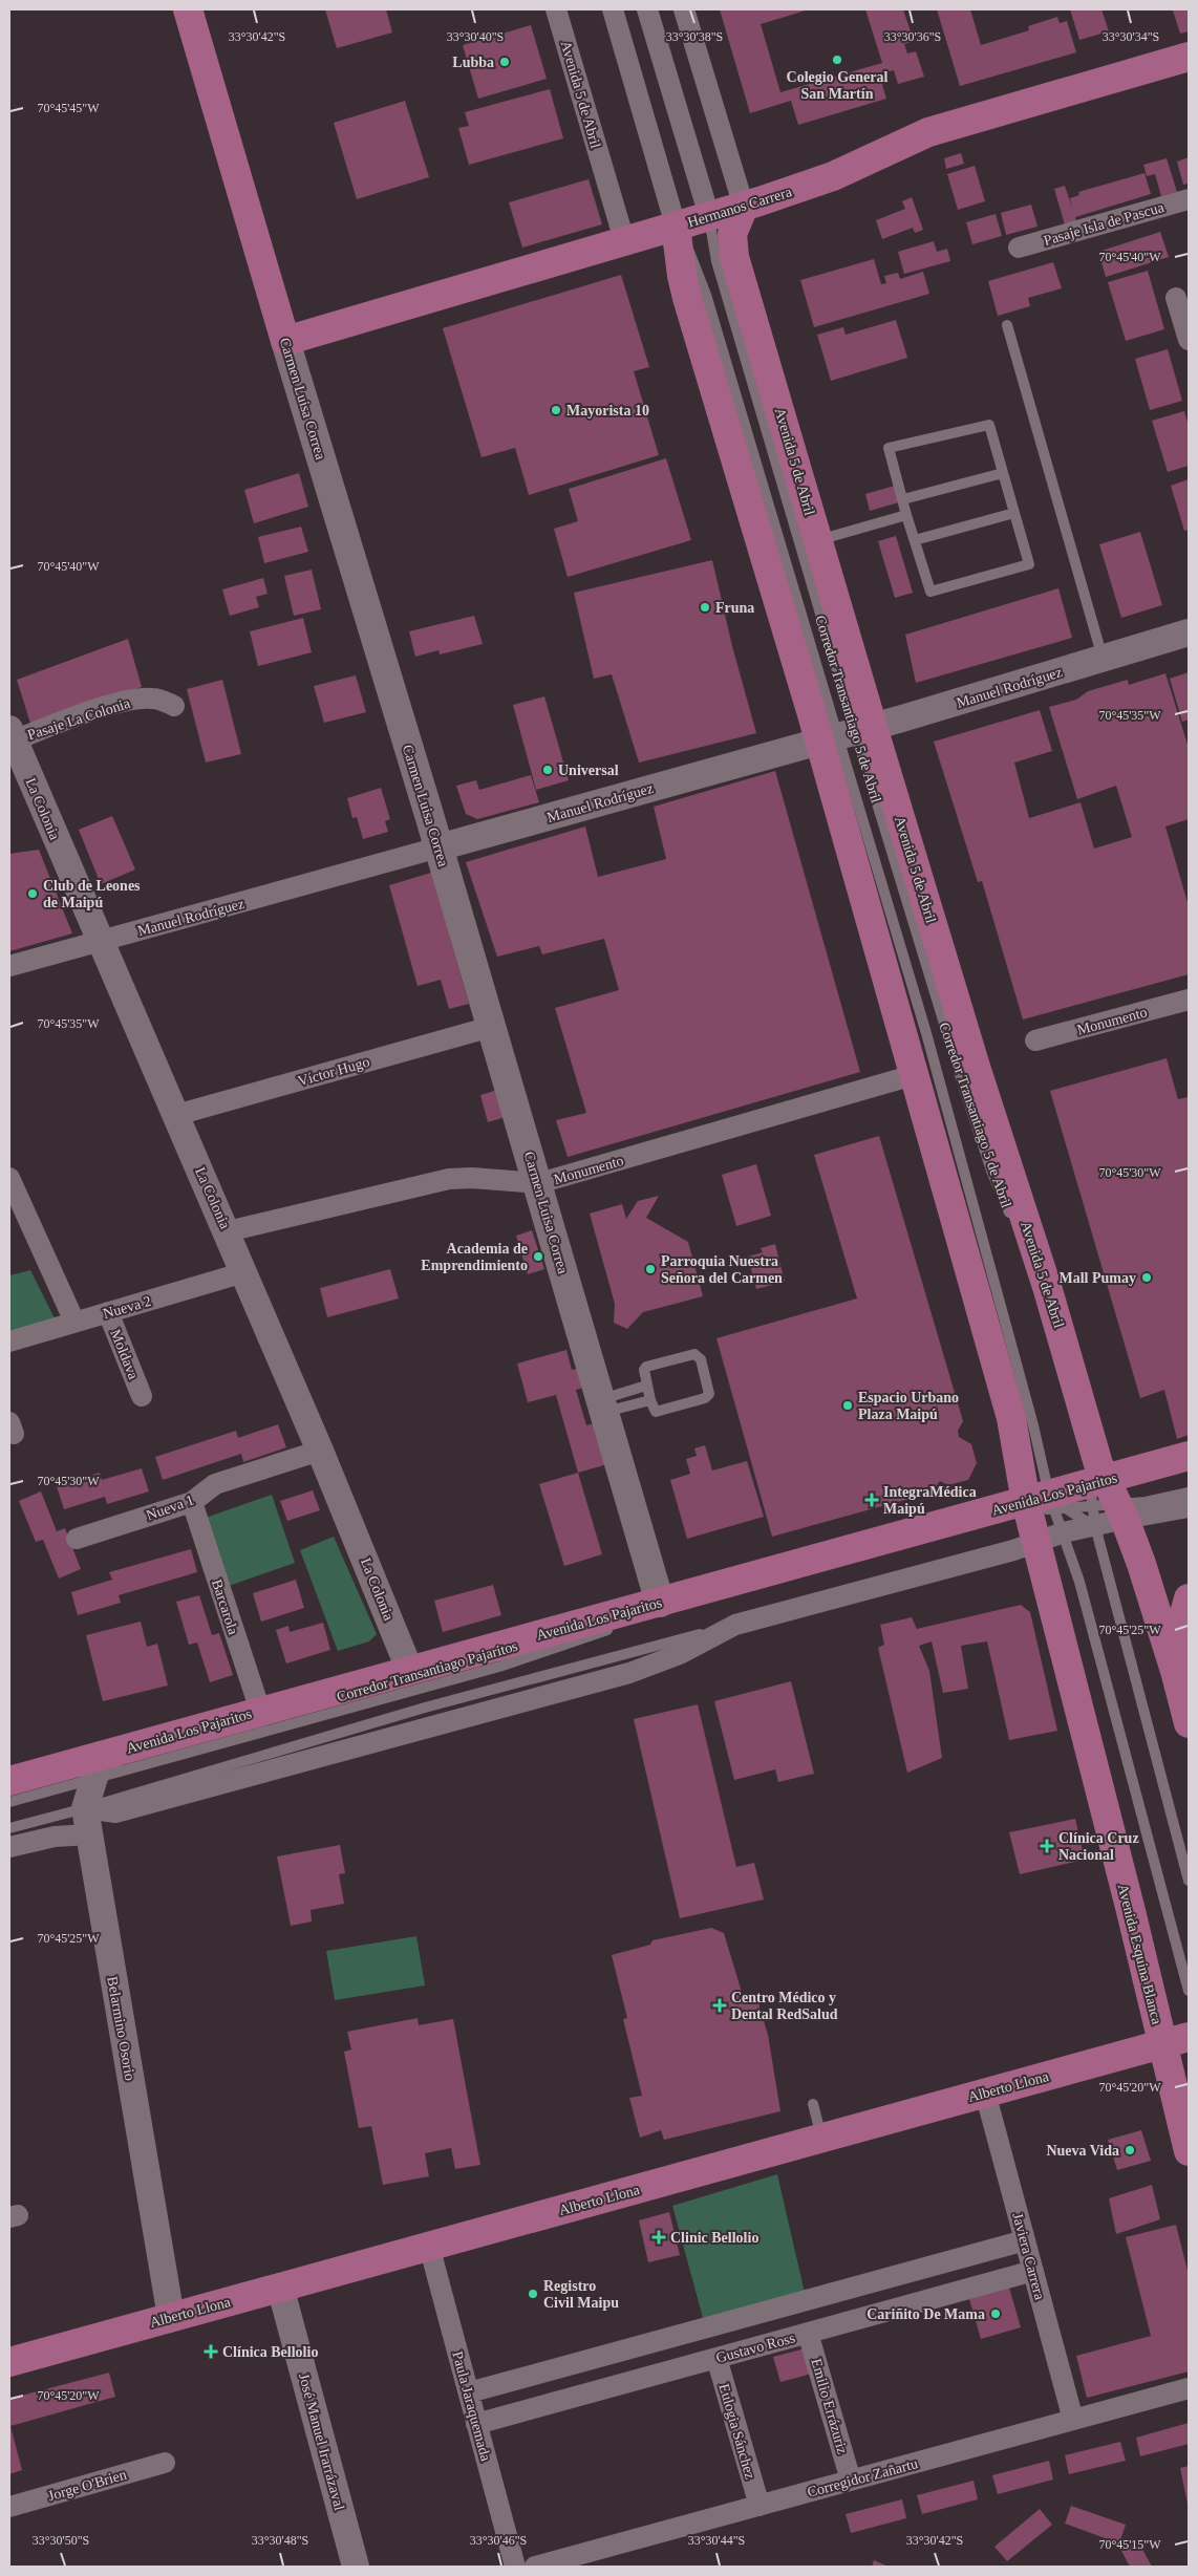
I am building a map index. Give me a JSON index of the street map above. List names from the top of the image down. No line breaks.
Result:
{"streets":{"main road":["Avenida 5 de Abril","Hermanos Carrera","Carmen Luisa Correa","Avenida Los Pajaritos","Avenida Esquina Blanca","Alberto Llona"],"street":["Pasaje Isla de Pascua","Manuel Rodríguez","Corredor Transantiago 5 de Abril","Pasaje La Colonia","La Colonia","Monumento","Víctor Hugo","Nueva 2","Moldava","Nueva 1","Barcarola","Belarmino Osorio","Javiera Carrera","Gustavo Ross","Paula Jaraquemada","Emilio Errázuriz","Eulogia Sánchez","José Manuel Irarrázaval","Corregidor Zañartu","Jorge O'Brien"],"lane":["Corredor Transantiago Pajaritos"]},"crossings":[["Avenida 5 de Abril","Hermanos Carrera"],["Avenida 5 de Abril","Manuel Rodríguez"],["Avenida 5 de Abril","Corredor Transantiago 5 de Abril"],["Avenida 5 de Abril","Monumento"],["Avenida 5 de Abril","Avenida Los Pajaritos"],["Avenida 5 de Abril","Avenida Esquina Blanca"],["Hermanos Carrera","Carmen Luisa Correa"],["Hermanos Carrera","Corredor Transantiago 5 de Abril"],["Carmen Luisa Correa","Manuel Rodríguez"],["Carmen Luisa Correa","Monumento"],["Carmen Luisa Correa","Víctor Hugo"],["Carmen Luisa Correa","Avenida Los Pajaritos"],["Manuel Rodríguez","Corredor Transantiago 5 de Abril"],["Manuel Rodríguez","La Colonia"],["Corredor Transantiago 5 de Abril","Monumento"],["Corredor Transantiago 5 de Abril","Avenida Los Pajaritos"],["Pasaje La Colonia","La Colonia"],["La Colonia","Monumento"],["La Colonia","Víctor Hugo"],["La Colonia","Nueva 2"],["La Colonia","Avenida Los Pajaritos"],["La Colonia","Nueva 1"],["Nueva 2","Moldava"],["Avenida Los Pajaritos","Barcarola"],["Avenida Los Pajaritos","Avenida Esquina Blanca"],["Avenida Los Pajaritos","Belarmino Osorio"],["Nueva 1","Barcarola"],["Corredor Transantiago Pajaritos","Belarmino Osorio"],["Avenida Esquina Blanca","Alberto Llona"],["Belarmino Osorio","Alberto Llona"],["Alberto Llona","Javiera Carrera"],["Alberto Llona","Paula Jaraquemada"],["Alberto Llona","José Manuel Irarrázaval"],["Javiera Carrera","Gustavo Ross"],["Javiera Carrera","Corregidor Zañartu"],["Gustavo Ross","Paula Jaraquemada"],["Gustavo Ross","Emilio Errázuriz"],["Gustavo Ross","Eulogia Sánchez"],["Emilio Errázuriz","Corregidor Zañartu"],["Eulogia Sánchez","Corregidor Zañartu"]],"places":{"other":["Colegio General San Martín","Lubba","Mayorista 10","Fruna","Universal","Club de Leones de Maipú","Academia de Emprendimiento","Parroquia Nuestra Señora del Carmen","Mall Pumay","Espacio Urbano Plaza Maipú","Nueva Vida","Registro Civil Maipu","Cariñito De Mama"],"health":["IntegraMédica Maipú","Clínica Cruz Nacional","Centro Médico y Dental RedSalud","Clinic Bellolio","Clínica Bellolio"]},"coordinates":["33°30'42\"S","33°30'40\"S","33°30'38\"S","33°30'36\"S","33°30'34\"S","70°45'45\"W","70°45'40\"W","70°45'35\"W","70°45'30\"W","70°45'25\"W","70°45'20\"W","33°30'50\"S","33°30'48\"S","33°30'46\"S","33°30'44\"S","70°45'15\"W"]}
